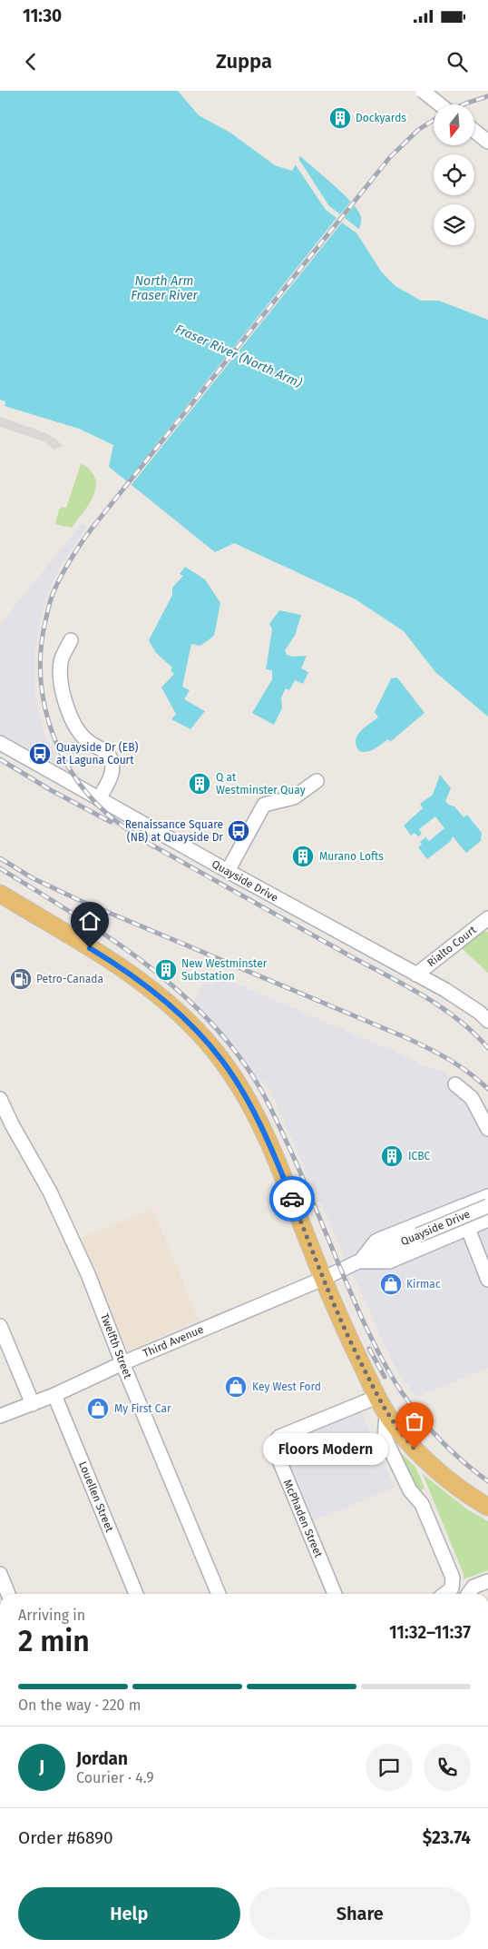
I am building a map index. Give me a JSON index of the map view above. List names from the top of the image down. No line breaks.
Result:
{"streets":{"street":["Quayside Drive","Rialto Court","Third Avenue","Twelfth Street","Louellen Street","McPhaden Street"]},"crossings":[["Quayside Drive","Rialto Court"],["Quayside Drive","Third Avenue"],["Third Avenue","Twelfth Street"],["Third Avenue","Louellen Street"]],"water":["North Arm Fraser River","Fraser River (North Arm)"],"places":{"building":["Dockyards","Q at Westminster Quay","Murano Lofts","New Westminster Substation","ICBC"],"bus stop":["Quayside Dr (EB) at Laguna Court","Renaissance Square (NB) at Quayside Dr"],"fuel station":["Petro-Canada"],"shop":["Kirmac","Key West Ford","My First Car"],"other":["Floors Modern"]},"north":"bottom","page":{"status":"11:30","header":"Zuppa","bubble":"Floors Modern","heading":["2 min","Arriving in","11:32–11:37"],"panel":["Jordan","Courier · 4.9","Order #6890","$23.74"],"bar":"On the way · 220 m","round":"J","buttons":["Help","Share"]}}
